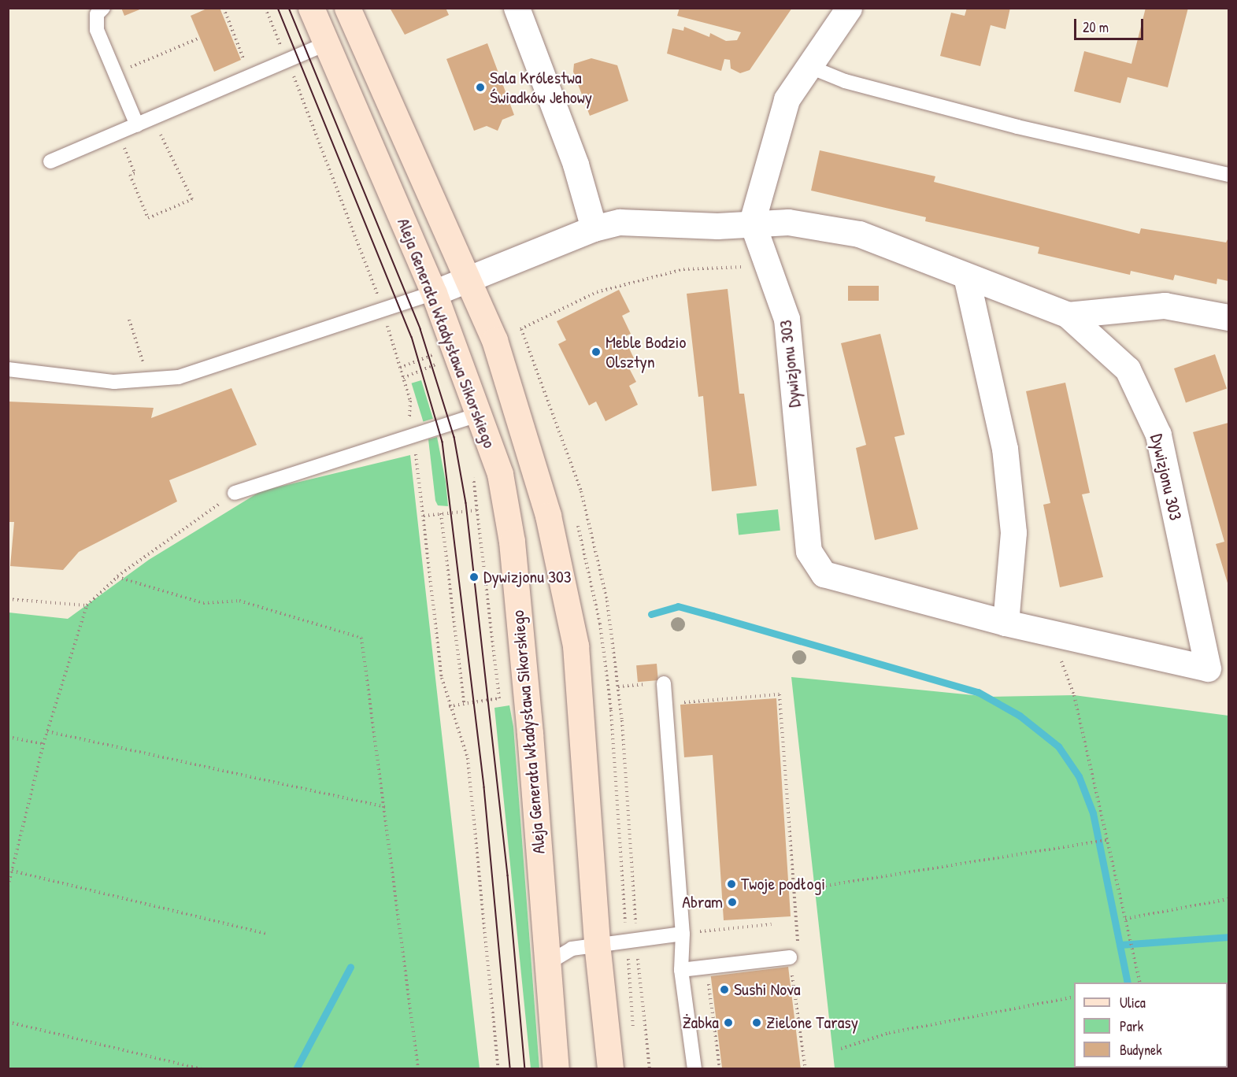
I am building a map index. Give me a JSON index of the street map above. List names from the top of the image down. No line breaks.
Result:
{"streets":{"main road":["Aleja Generała Władysława Sikorskiego"],"street":["Dywizjonu 303"]},"crossings":[["Aleja Generała Władysława Sikorskiego","Dywizjonu 303"]],"places":["Sala Królestwa Świadków Jehowy","Meble Bodzio Olsztyn","Dywizjonu 303","Twoje podłogi","Abram","Sushi Nova","Żabka","Zielone Tarasy"],"legend":["Ulica","Park","Budynek"],"scale_bar":"20 m"}
